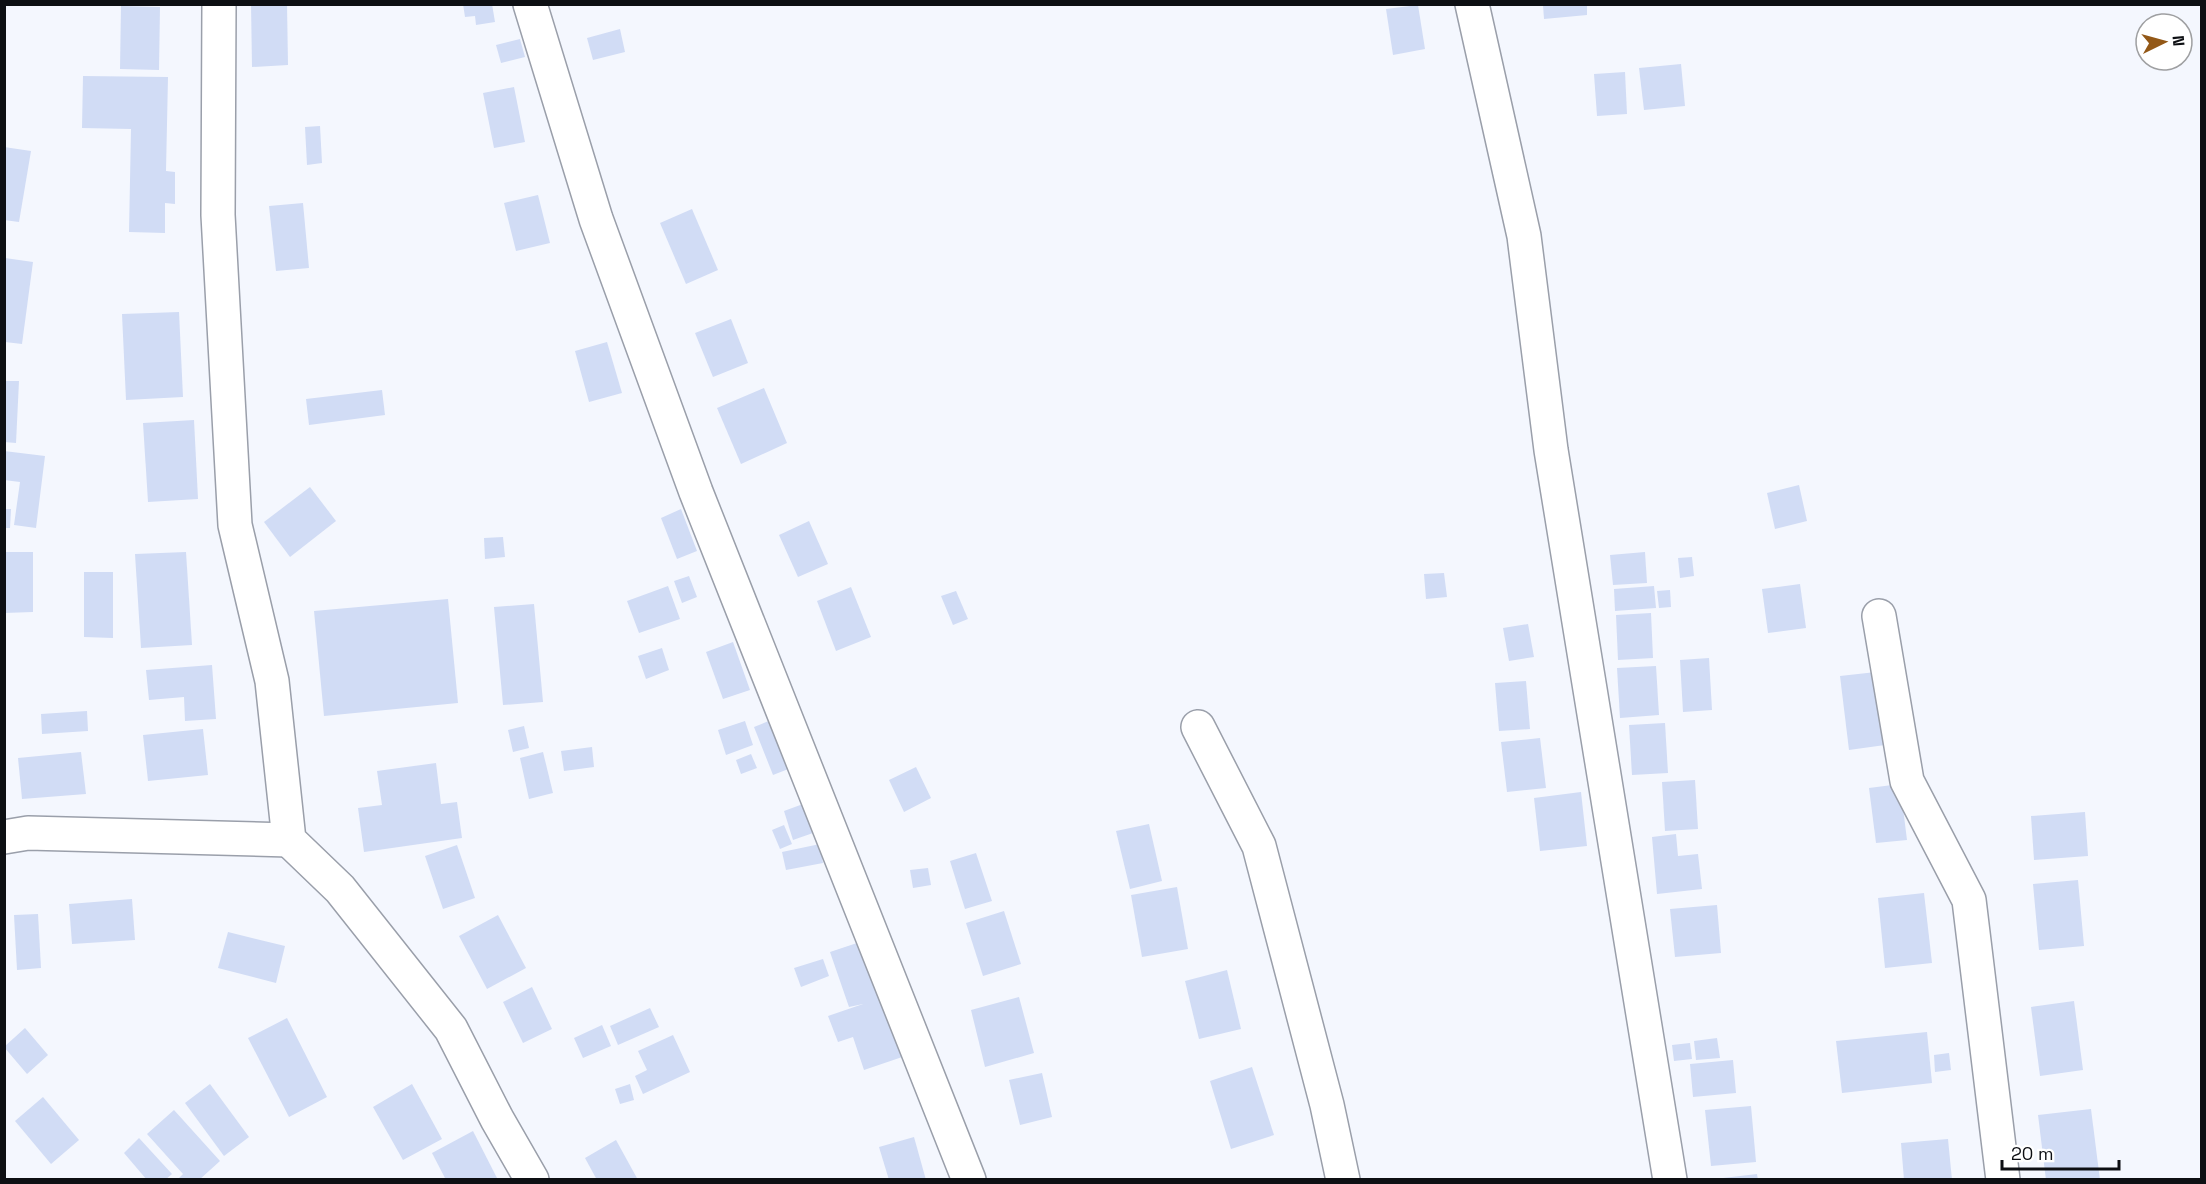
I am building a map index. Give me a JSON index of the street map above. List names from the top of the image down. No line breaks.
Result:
{"scale_bar":"20 m","north":"right"}
